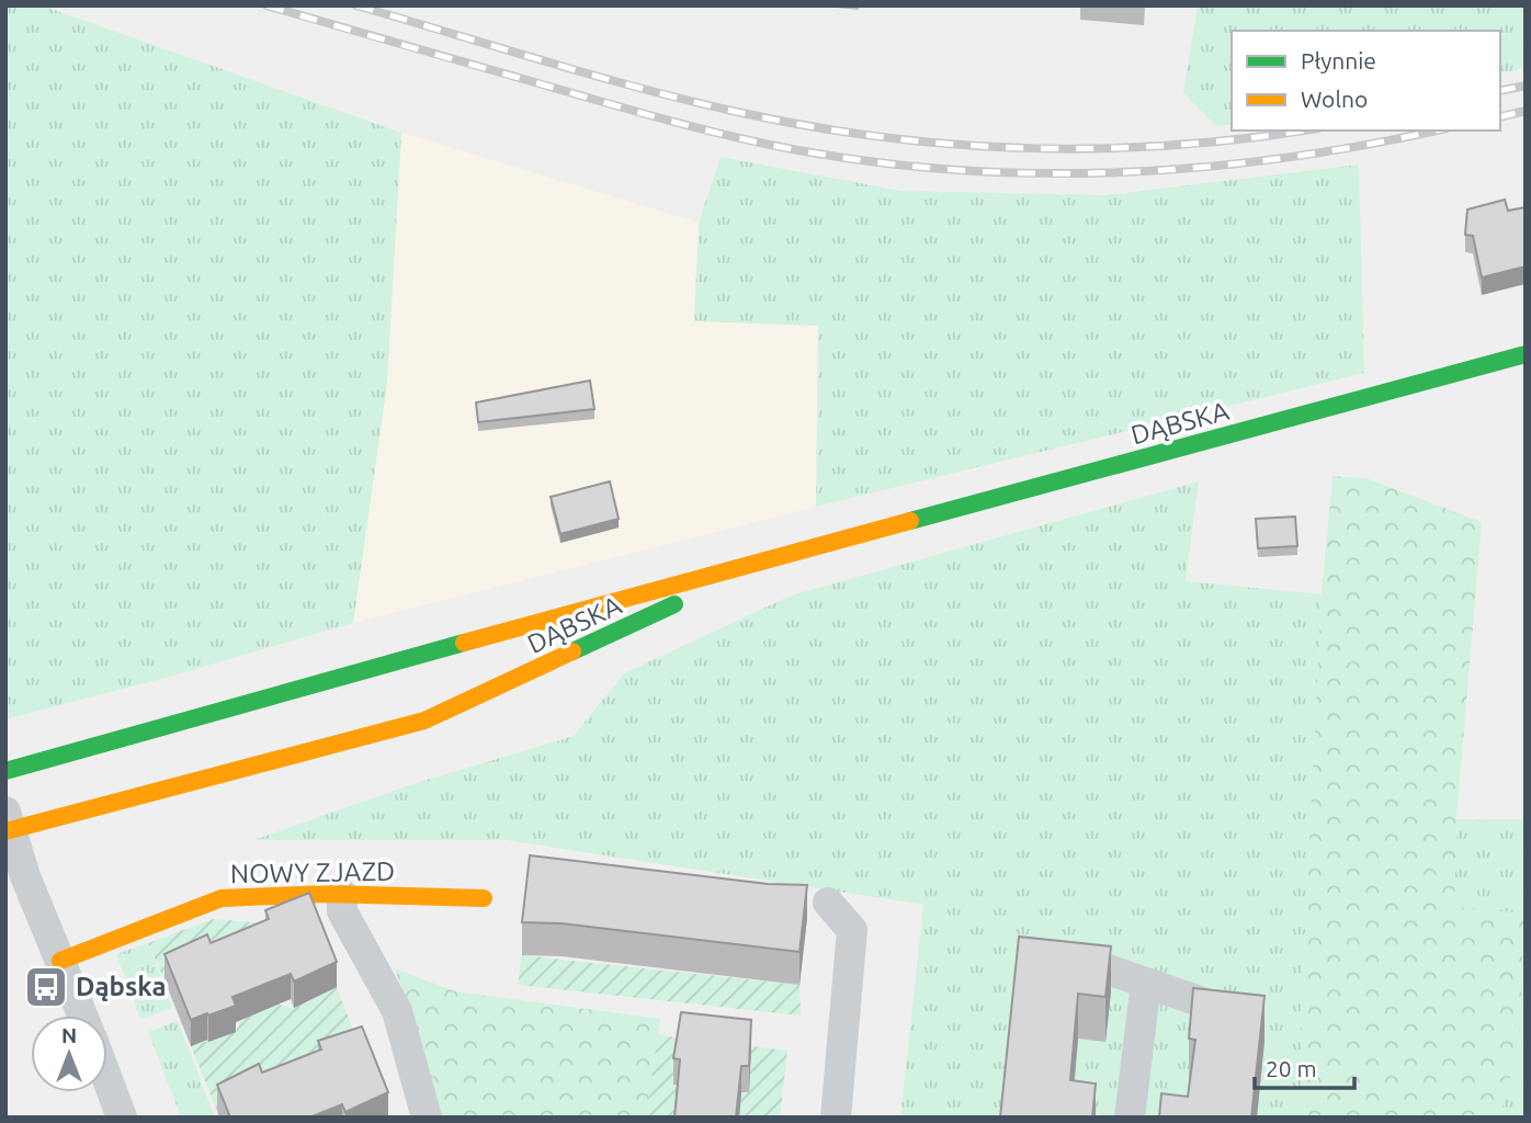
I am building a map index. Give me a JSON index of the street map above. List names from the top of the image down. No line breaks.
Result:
{"streets":{"street":["DĄBSKA","NOWY ZJAZD"]},"places":{"bus stop":["Dąbska"]},"legend":["Płynnie","Wolno"],"scale_bar":"20 m","north":"top"}
